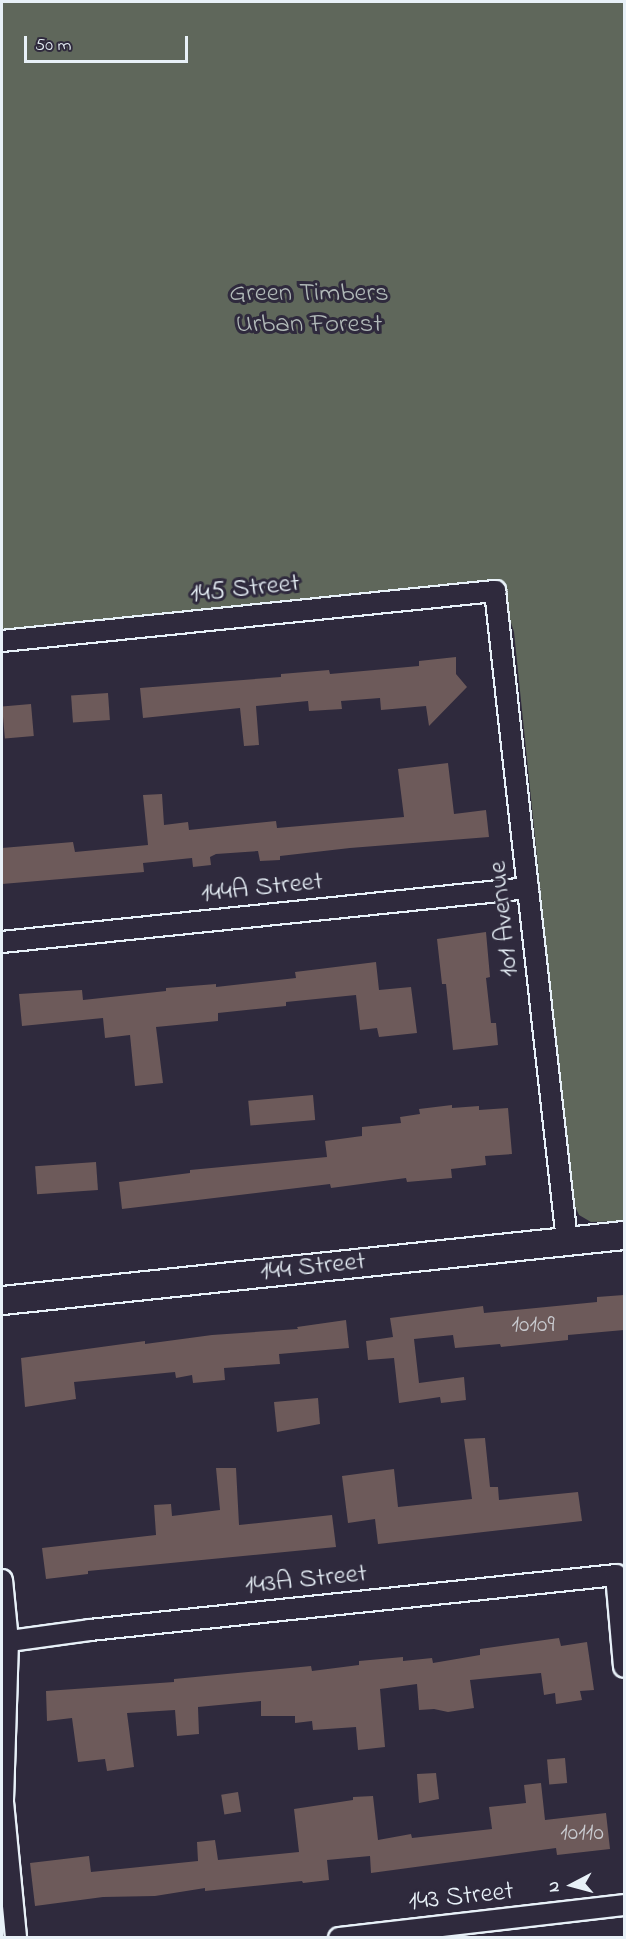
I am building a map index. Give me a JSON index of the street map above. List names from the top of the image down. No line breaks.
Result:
{"streets":{"main road":["144 Street"],"street":["145 Street","144A Street","101 Avenue","143A Street","143 Street"]},"crossings":[["145 Street","101 Avenue"],["144A Street","101 Avenue"],["101 Avenue","144 Street"]],"parks":["Green Timbers Urban Forest"],"house_numbers":["10109","10110"],"scale_bar":"50 m","north":"left"}
